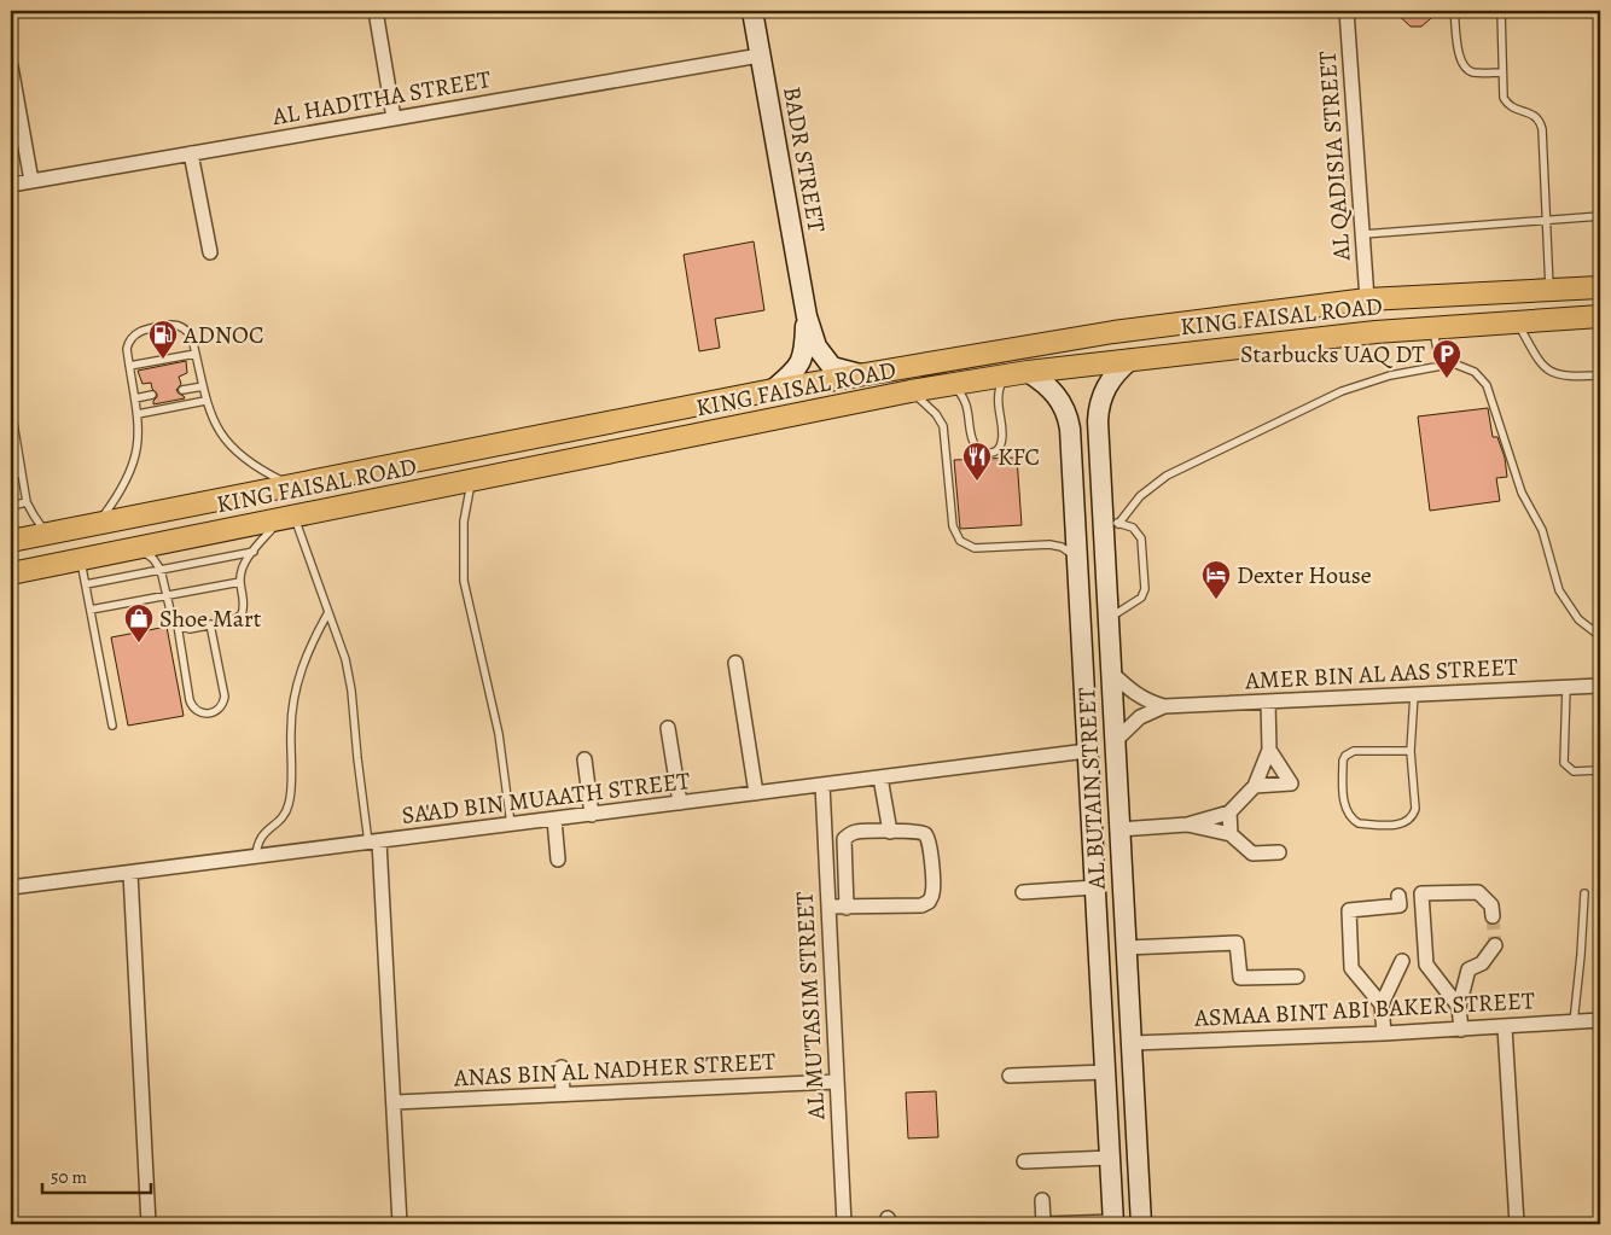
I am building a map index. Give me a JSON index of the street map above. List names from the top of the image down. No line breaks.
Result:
{"streets":{"main road":["KING FAISAL ROAD"],"street":["AL HADITHA STREET","AL QADISIA STREET","BADR STREET","AMER BIN AL AAS STREET","AL BUTAIN STREET","SA'AD BIN MUAATH STREET","AL MU'TASIM STREET","ASMAA BINT ABI BAKER STREET","ANAS BIN AL NADHER STREET"]},"crossings":[["AL HADITHA STREET","BADR STREET"],["AL QADISIA STREET","KING FAISAL ROAD"],["BADR STREET","KING FAISAL ROAD"],["KING FAISAL ROAD","AL BUTAIN STREET"],["AMER BIN AL AAS STREET","AL BUTAIN STREET"],["AL BUTAIN STREET","SA'AD BIN MUAATH STREET"],["AL BUTAIN STREET","ASMAA BINT ABI BAKER STREET"],["SA'AD BIN MUAATH STREET","AL MU'TASIM STREET"],["AL MU'TASIM STREET","ANAS BIN AL NADHER STREET"]],"places":{"fuel station":["ADNOC"],"parking":["Starbucks UAQ DT"],"restaurant":["KFC"],"hotel":["Dexter House"],"shop":["Shoe Mart"]},"scale_bar":"50 m"}
